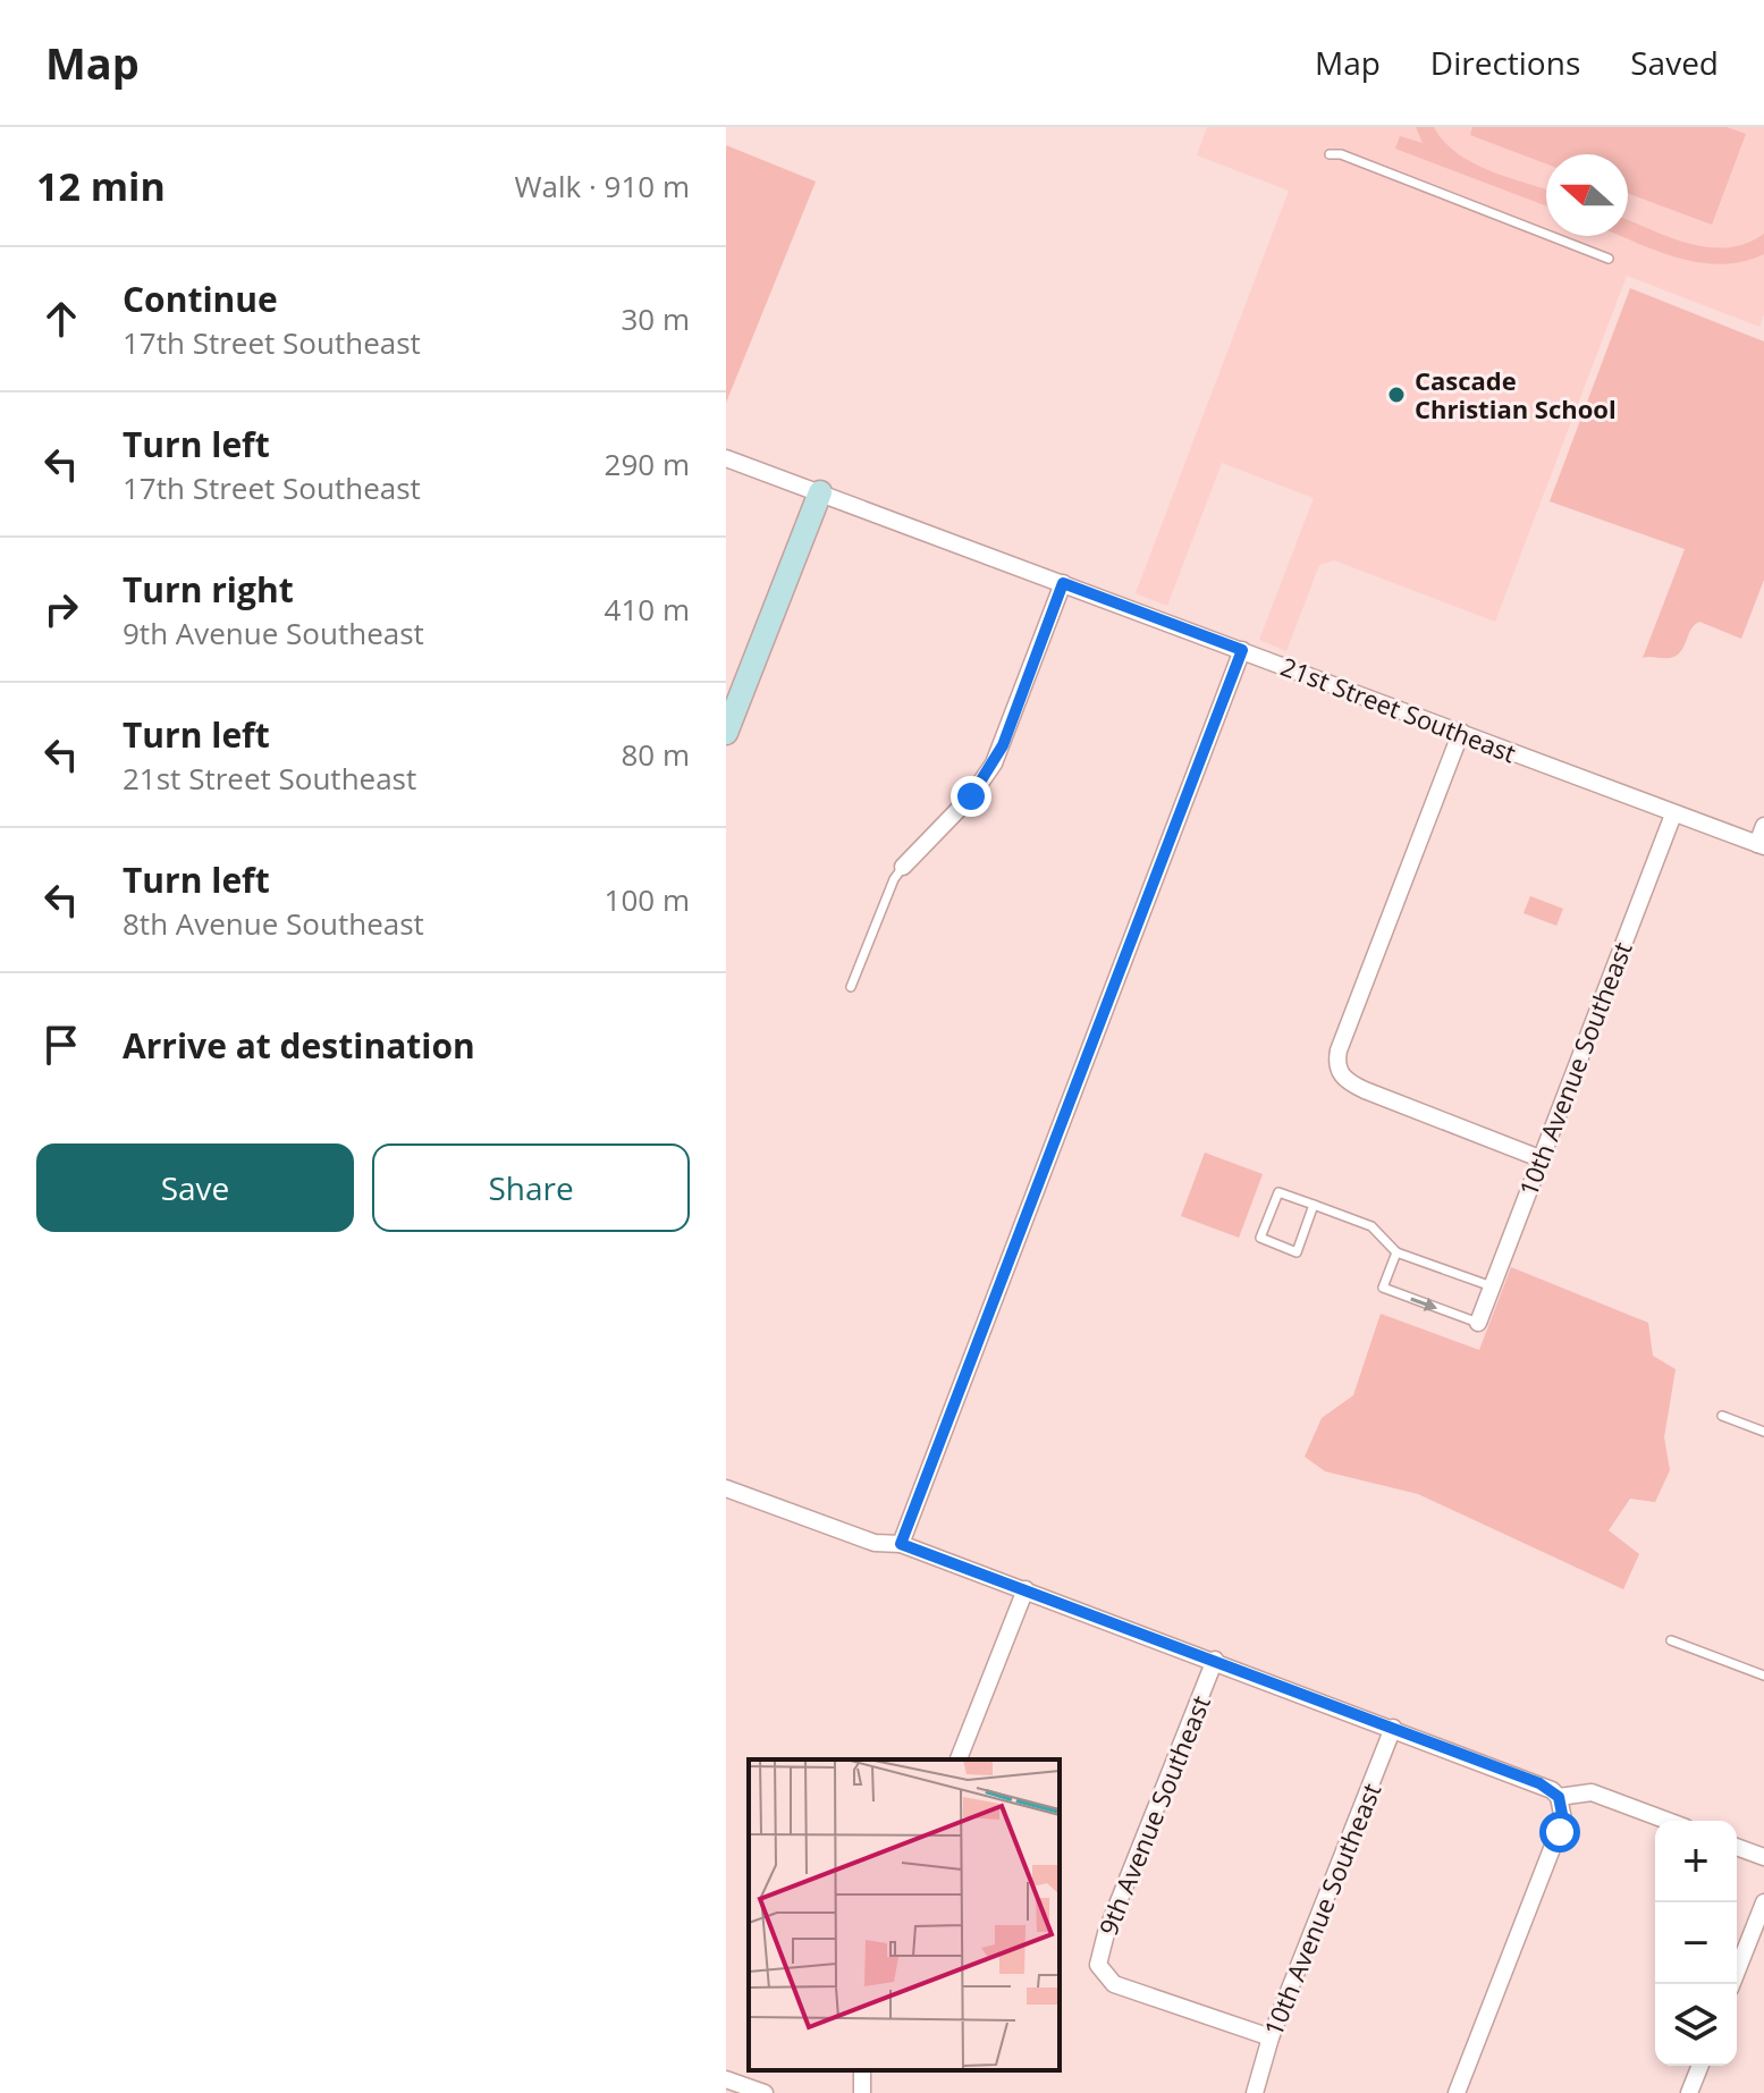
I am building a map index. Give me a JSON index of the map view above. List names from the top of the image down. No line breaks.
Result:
{"streets":{"street":["21st Street Southeast","10th Avenue Southeast","9th Avenue Southeast"]},"crossings":[["21st Street Southeast","10th Avenue Southeast"],["10th Avenue Southeast","9th Avenue Southeast"]],"places":["Cascade Christian School"],"north":"left","page":{"header":"Map","nav":["Map","Directions","Saved"],"heading":["12 min","Walk · 910 m"],"list":[["Continue","17th Street Southeast","30 m"],["Turn left","17th Street Southeast","290 m"],["Turn right","9th Avenue Southeast","410 m"],["Turn left","21st Street Southeast","80 m"],["Turn left","8th Avenue Southeast","100 m"],"Arrive at destination"],"buttons":["Save","Share"],"map_buttons":["+","−"]}}
